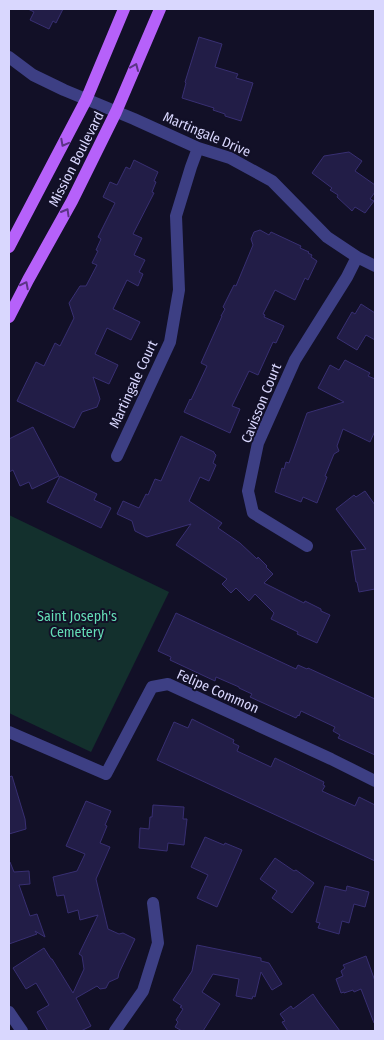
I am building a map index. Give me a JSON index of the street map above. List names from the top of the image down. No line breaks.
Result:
{"streets":{"main road":["Mission Boulevard"],"street":["Martingale Drive","Martingale Court","Cavisson Court","Felipe Common"]},"crossings":[["Martingale Drive","Mission Boulevard"],["Martingale Drive","Martingale Court"],["Martingale Drive","Cavisson Court"]],"parks":["Saint Joseph's Cemetery"]}
